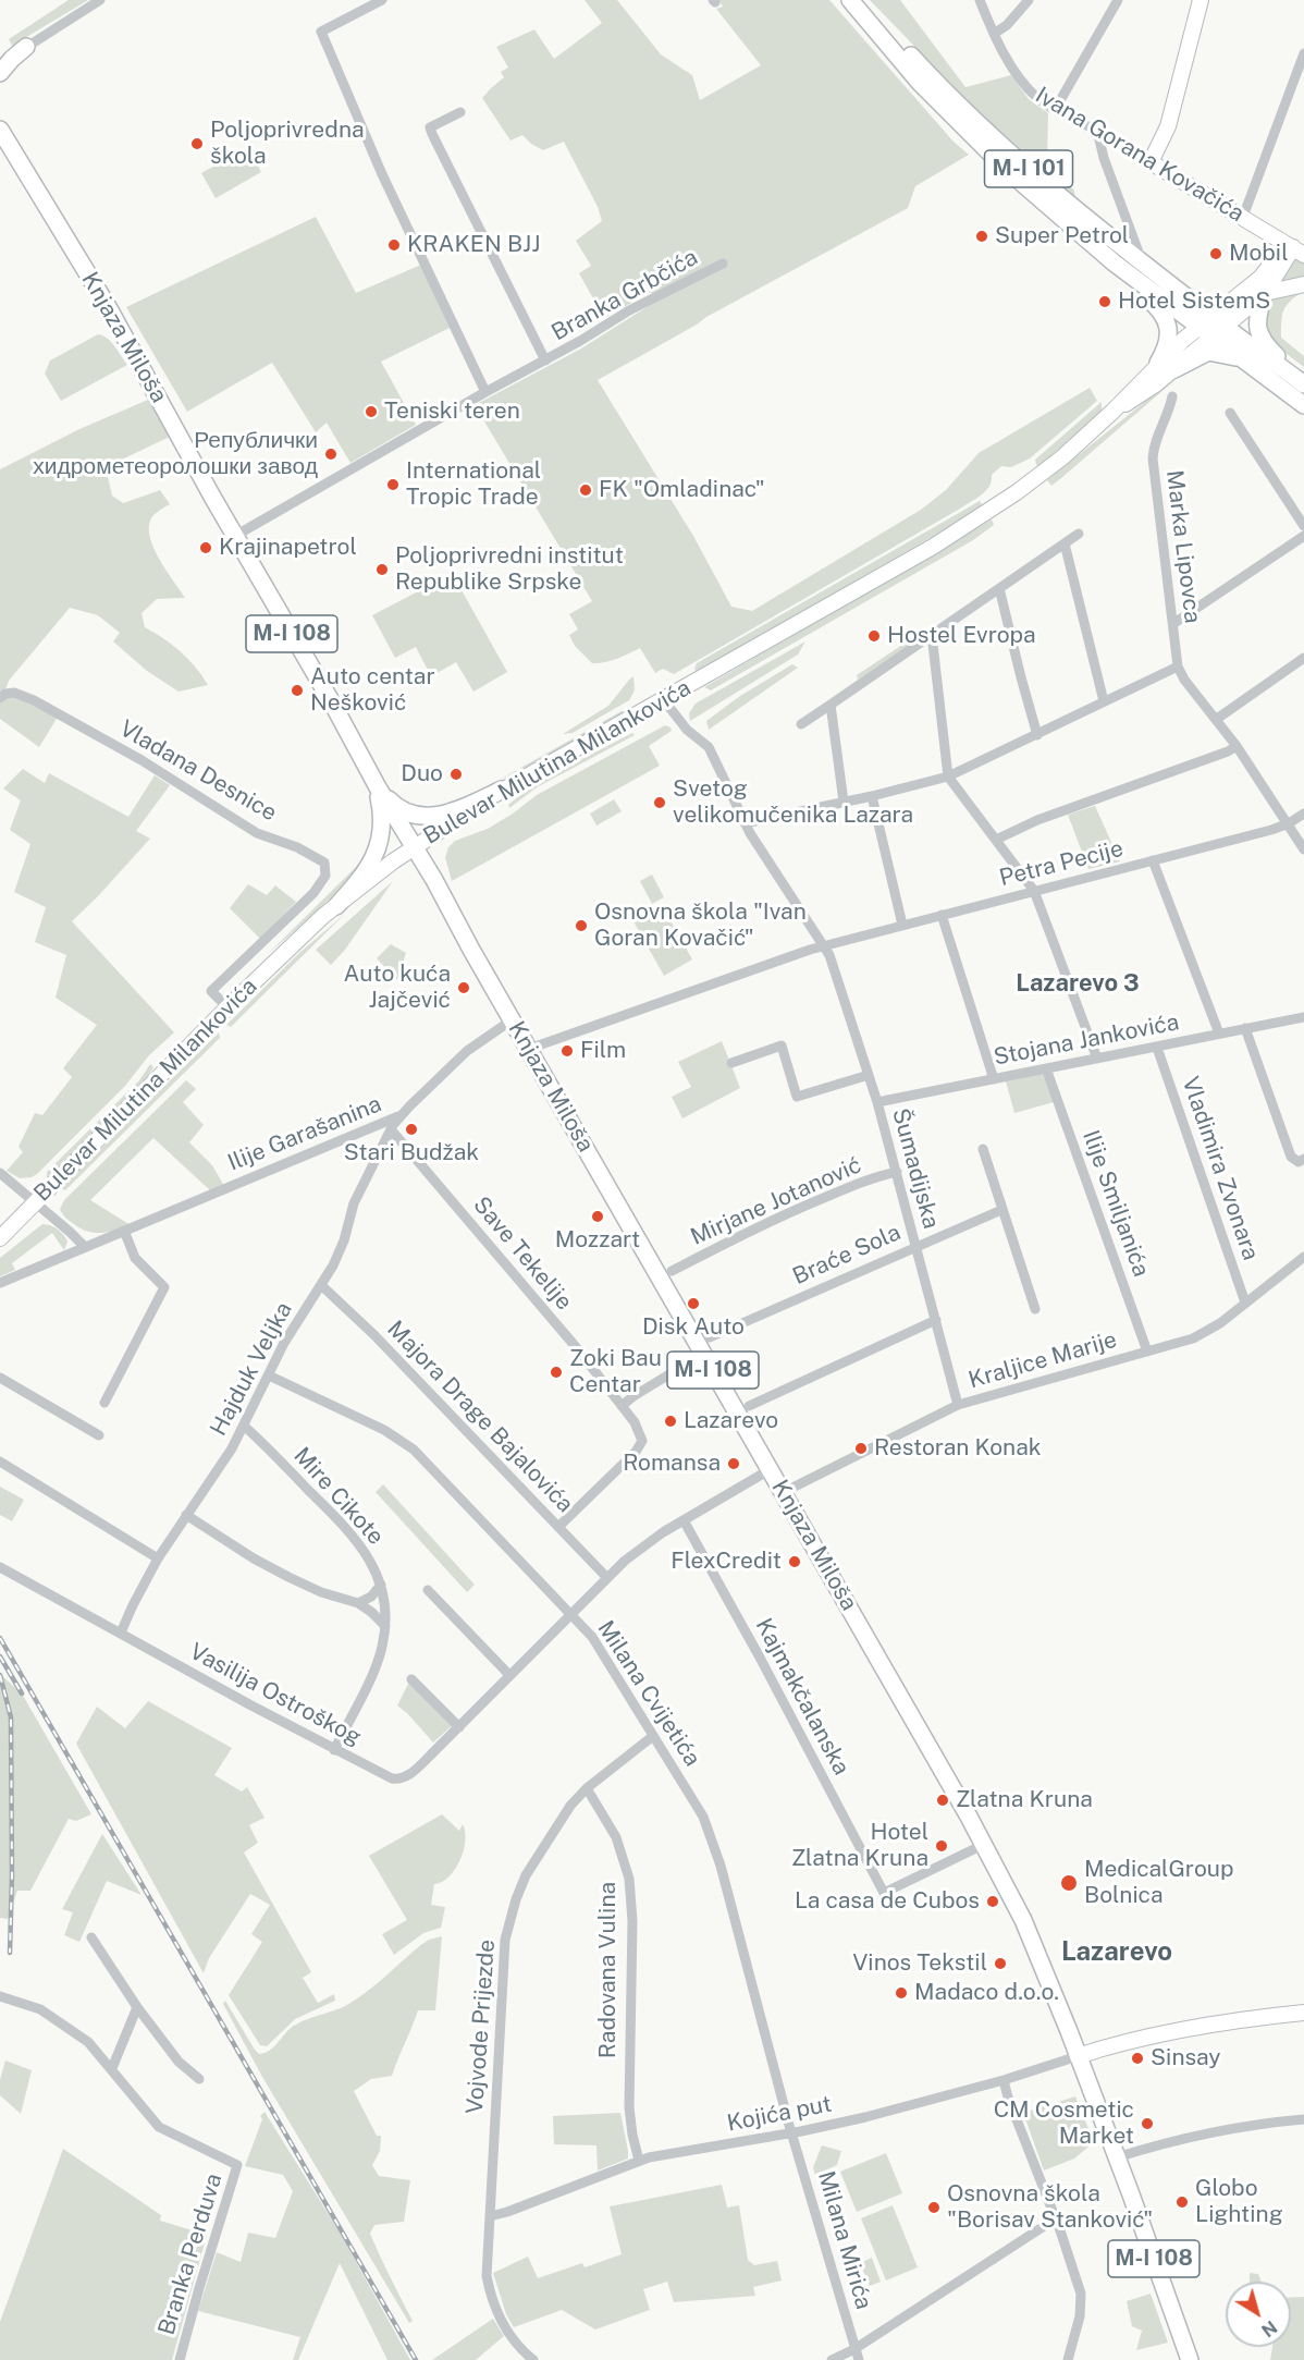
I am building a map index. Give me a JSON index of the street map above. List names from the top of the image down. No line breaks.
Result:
{"streets":{"main road":["M-I 101","Knjaza Miloša","M-I 108"],"street":["Ivana Gorana Kovačića","Branka Grbčića","Marka Lipovca","Bulevar Milutina Milankovića","Vladana Desnice","Petra Pecije","Stojana Jankovića","Ilije Garašanina","Šumadijska","Vladimira Zvonara","Mirjane Jotanović","Ilije Smiljanića","Save Tekelije","Braće Sola","Kraljice Marije","Hajduk Veljka","Majora Drage Bajalovića","Mire Cikote","Milana Cvijetića","Vasilija Ostroškog","Kajmakčalanska","Radovana Vulina","Vojvode Prijezde","Kojića put","Milana Mirića","Branka Perduva"]},"crossings":[["M-I 101","Bulevar Milutina Milankovića"],["Branka Grbčića","Knjaza Miloša"],["Knjaza Miloša","M-I 108"],["Knjaza Miloša","Bulevar Milutina Milankovića"],["Knjaza Miloša","Ilije Garašanina"],["Knjaza Miloša","Kraljice Marije"],["Knjaza Miloša","Vasilija Ostroškog"],["Knjaza Miloša","Kajmakčalanska"],["Knjaza Miloša","Kojića put"],["Marka Lipovca","Petra Pecije"],["M-I 108","Kojića put"],["Bulevar Milutina Milankovića","Vladana Desnice"],["Petra Pecije","Šumadijska"],["Stojana Jankovića","Šumadijska"],["Stojana Jankovića","Vladimira Zvonara"],["Stojana Jankovića","Ilije Smiljanića"],["Ilije Garašanina","Hajduk Veljka"],["Šumadijska","Mirjane Jotanović"],["Šumadijska","Braće Sola"],["Šumadijska","Kraljice Marije"],["Vladimira Zvonara","Kraljice Marije"],["Ilije Smiljanića","Kraljice Marije"],["Save Tekelije","Hajduk Veljka"],["Save Tekelije","Majora Drage Bajalovića"],["Hajduk Veljka","Majora Drage Bajalovića"],["Hajduk Veljka","Mire Cikote"],["Hajduk Veljka","Milana Cvijetića"],["Hajduk Veljka","Vasilija Ostroškog"],["Majora Drage Bajalovića","Vasilija Ostroškog"],["Mire Cikote","Vasilija Ostroškog"],["Milana Cvijetića","Vasilija Ostroškog"],["Milana Cvijetića","Vojvode Prijezde"],["Milana Cvijetića","Kojića put"],["Milana Cvijetića","Milana Mirića"],["Vasilija Ostroškog","Kajmakčalanska"],["Radovana Vulina","Vojvode Prijezde"],["Radovana Vulina","Kojića put"],["Vojvode Prijezde","Kojića put"],["Kojića put","Milana Mirića"]],"districts":["Lazarevo 3","Lazarevo"],"places":["Poljoprivredna škola","Super Petrol","KRAKEN BJJ","Mobil","Hotel SistemS","Teniski teren","Републички хидрометеоролошки завод","International Tropic Trade","FK \"Omladinac\"","Krajinapetrol","Poljoprivredni institut Republike Srpske","Hostel Evropa","Auto centar Nešković","Duo","Svetog velikomučenika Lazara","Osnovna škola \"Ivan Goran Kovačić\"","Auto kuća Jajčević","Film","Stari Budžak","Mozzart","Disk Auto","Zoki Bau Centar","Lazarevo","Restoran Konak","Romansa","FlexCredit","Zlatna Kruna","Hotel Zlatna Kruna","MedicalGroup Bolnica","La casa de Cubos","Vinos Tekstil","Madaco d.o.o.","Sinsay","CM Cosmetic Market","Globo Lighting","Osnovna škola \"Borisav Stanković\""],"north":"bottom right"}
